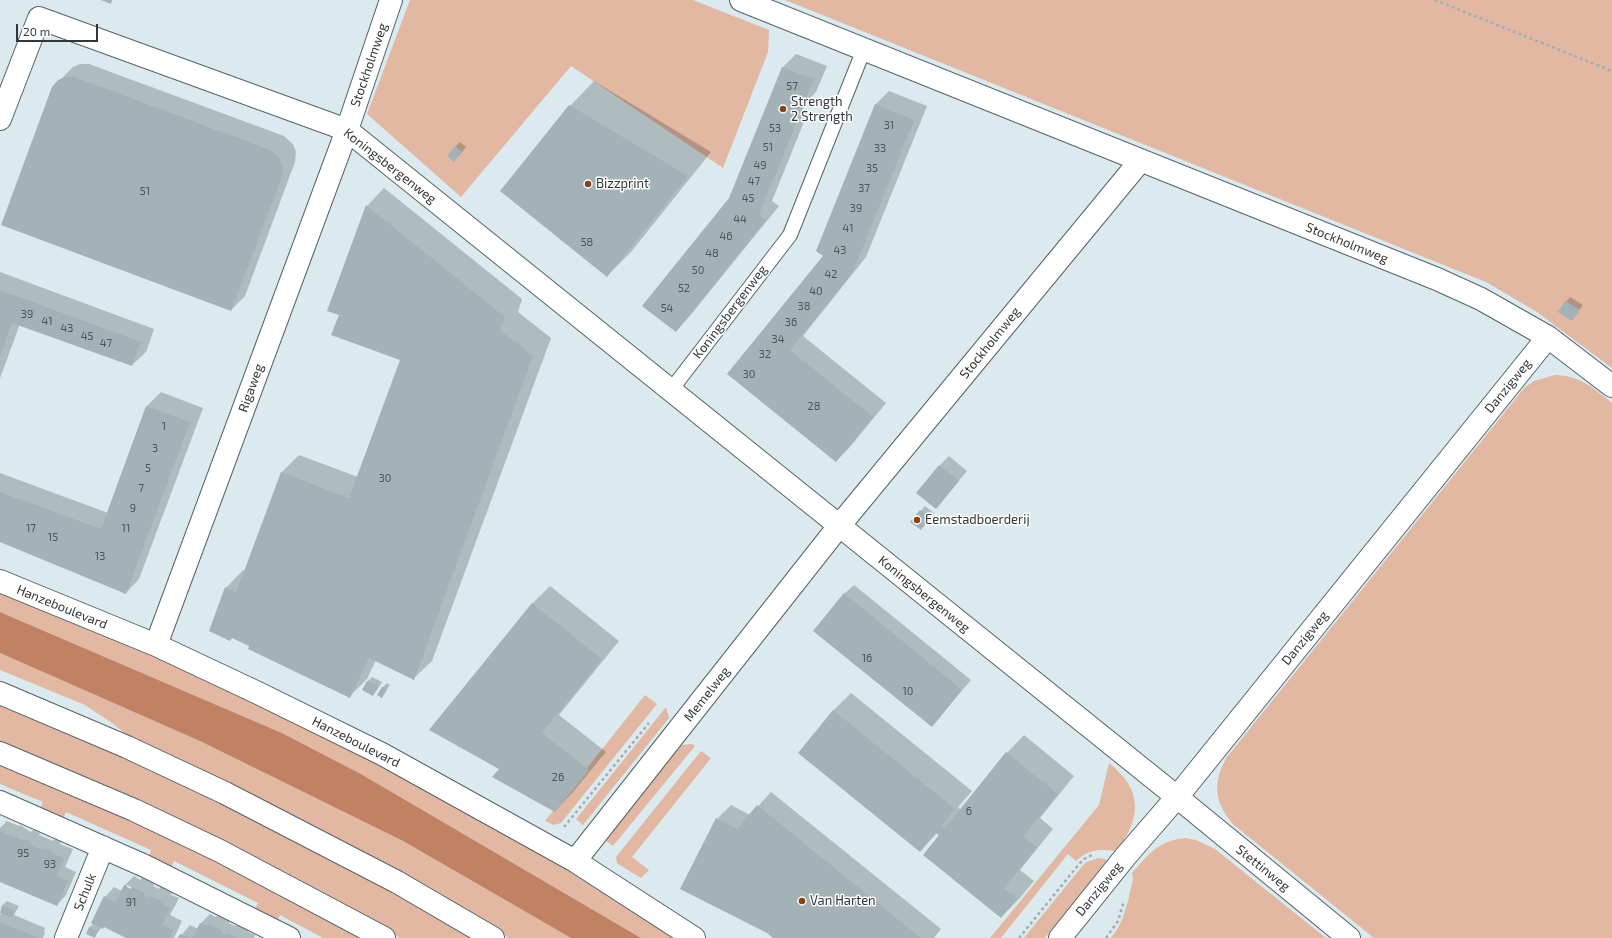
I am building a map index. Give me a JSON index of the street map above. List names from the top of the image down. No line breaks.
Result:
{"streets":{"street":["Stockholmweg","Koningsbergenweg","Danzigweg","Rigaweg","Hanzeboulevard","Memelweg","Stettinweg","Schulk"]},"crossings":[["Stockholmweg","Koningsbergenweg"],["Stockholmweg","Danzigweg"],["Stockholmweg","Rigaweg"],["Stockholmweg","Memelweg"],["Koningsbergenweg","Danzigweg"],["Koningsbergenweg","Rigaweg"],["Koningsbergenweg","Memelweg"],["Koningsbergenweg","Stettinweg"],["Danzigweg","Stettinweg"],["Rigaweg","Hanzeboulevard"],["Hanzeboulevard","Memelweg"]],"places":["Strength 2 Strength","Bizzprint","Eemstadboerderij","Van Harten"],"house_numbers":["57","31","53","51","33","49","35","47","37","51","45","39","44","41","46","58","43","48","50","42","52","40","38","54","39","41","36","43","45","34","47","32","30","28","1","3","5","30","7","9","17","11","15","13","16","10","26","6","95","93","91"],"scale_bar":"20 m"}
